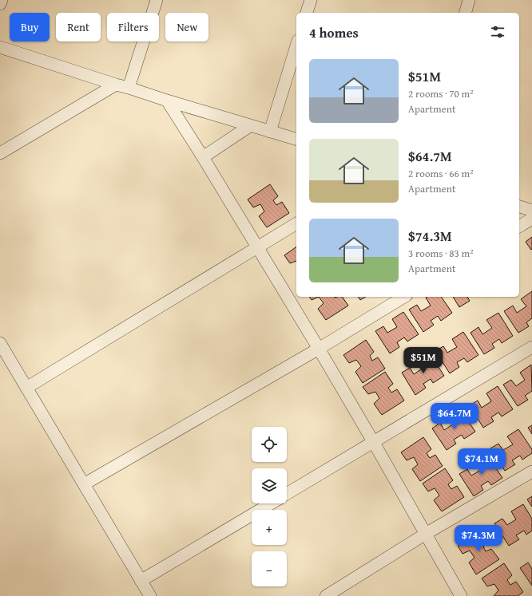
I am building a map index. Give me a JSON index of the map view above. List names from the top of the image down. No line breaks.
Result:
{"page":{"chip":["Buy","Rent","Filters","New"],"heading":"4 homes","list":[{"name":"$51M","note":"2 rooms · 70 m² · Apartment"},{"name":"$64.7M","note":"2 rooms · 66 m² · Apartment"},{"name":"$74.3M","note":"3 rooms · 83 m² · Apartment"}],"price":["$51M","$64.7M","$74.1M","$74.3M"],"map_buttons":["+","−"]}}
